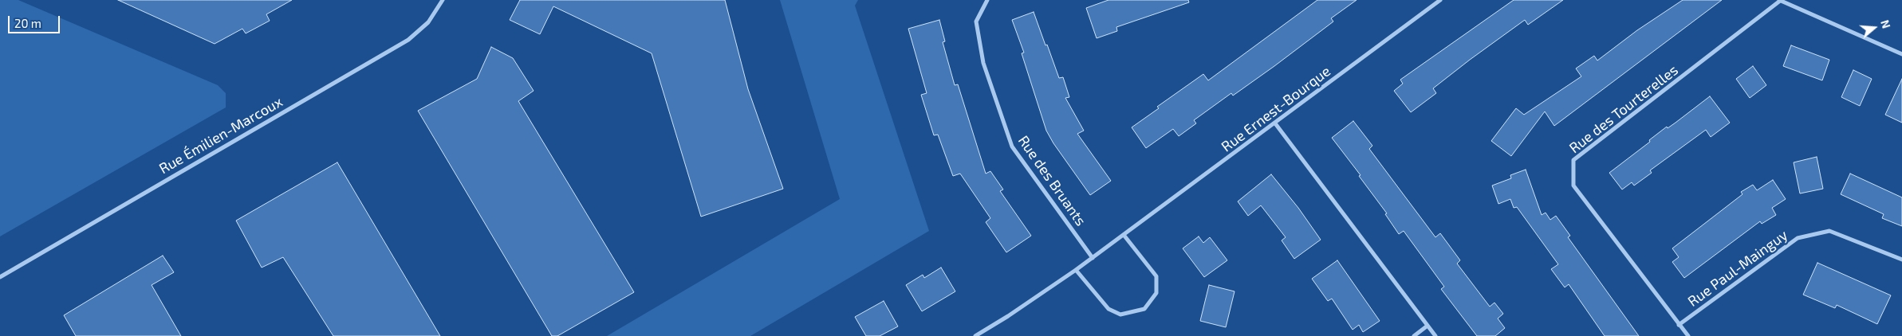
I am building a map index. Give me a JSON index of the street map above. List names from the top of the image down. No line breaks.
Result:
{"streets":{"street":["Rue Ernest-Bourque","Rue des Tourterelles","Rue Émilien-Marcoux","Rue des Bruants","Rue Paul-Mainguy"]},"crossings":[["Rue Ernest-Bourque","Rue des Bruants"],["Rue des Tourterelles","Rue Paul-Mainguy"]],"scale_bar":"20 m","north":"right"}
